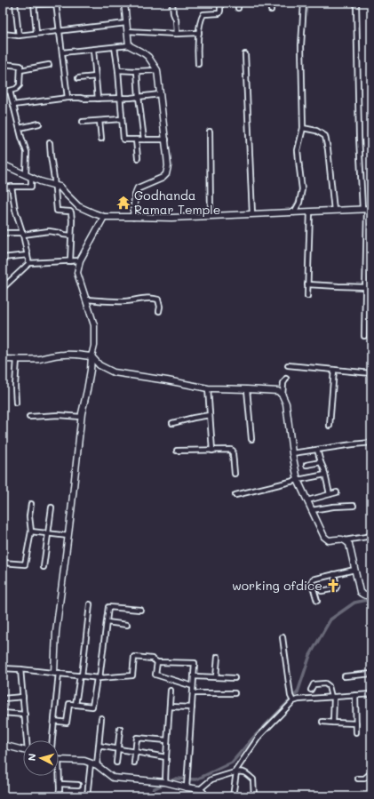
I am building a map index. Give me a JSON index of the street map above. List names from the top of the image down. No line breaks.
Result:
{"places":{"temple":["Godhanda Ramar Temple"],"church":["working ofdice"]},"north":"left"}
